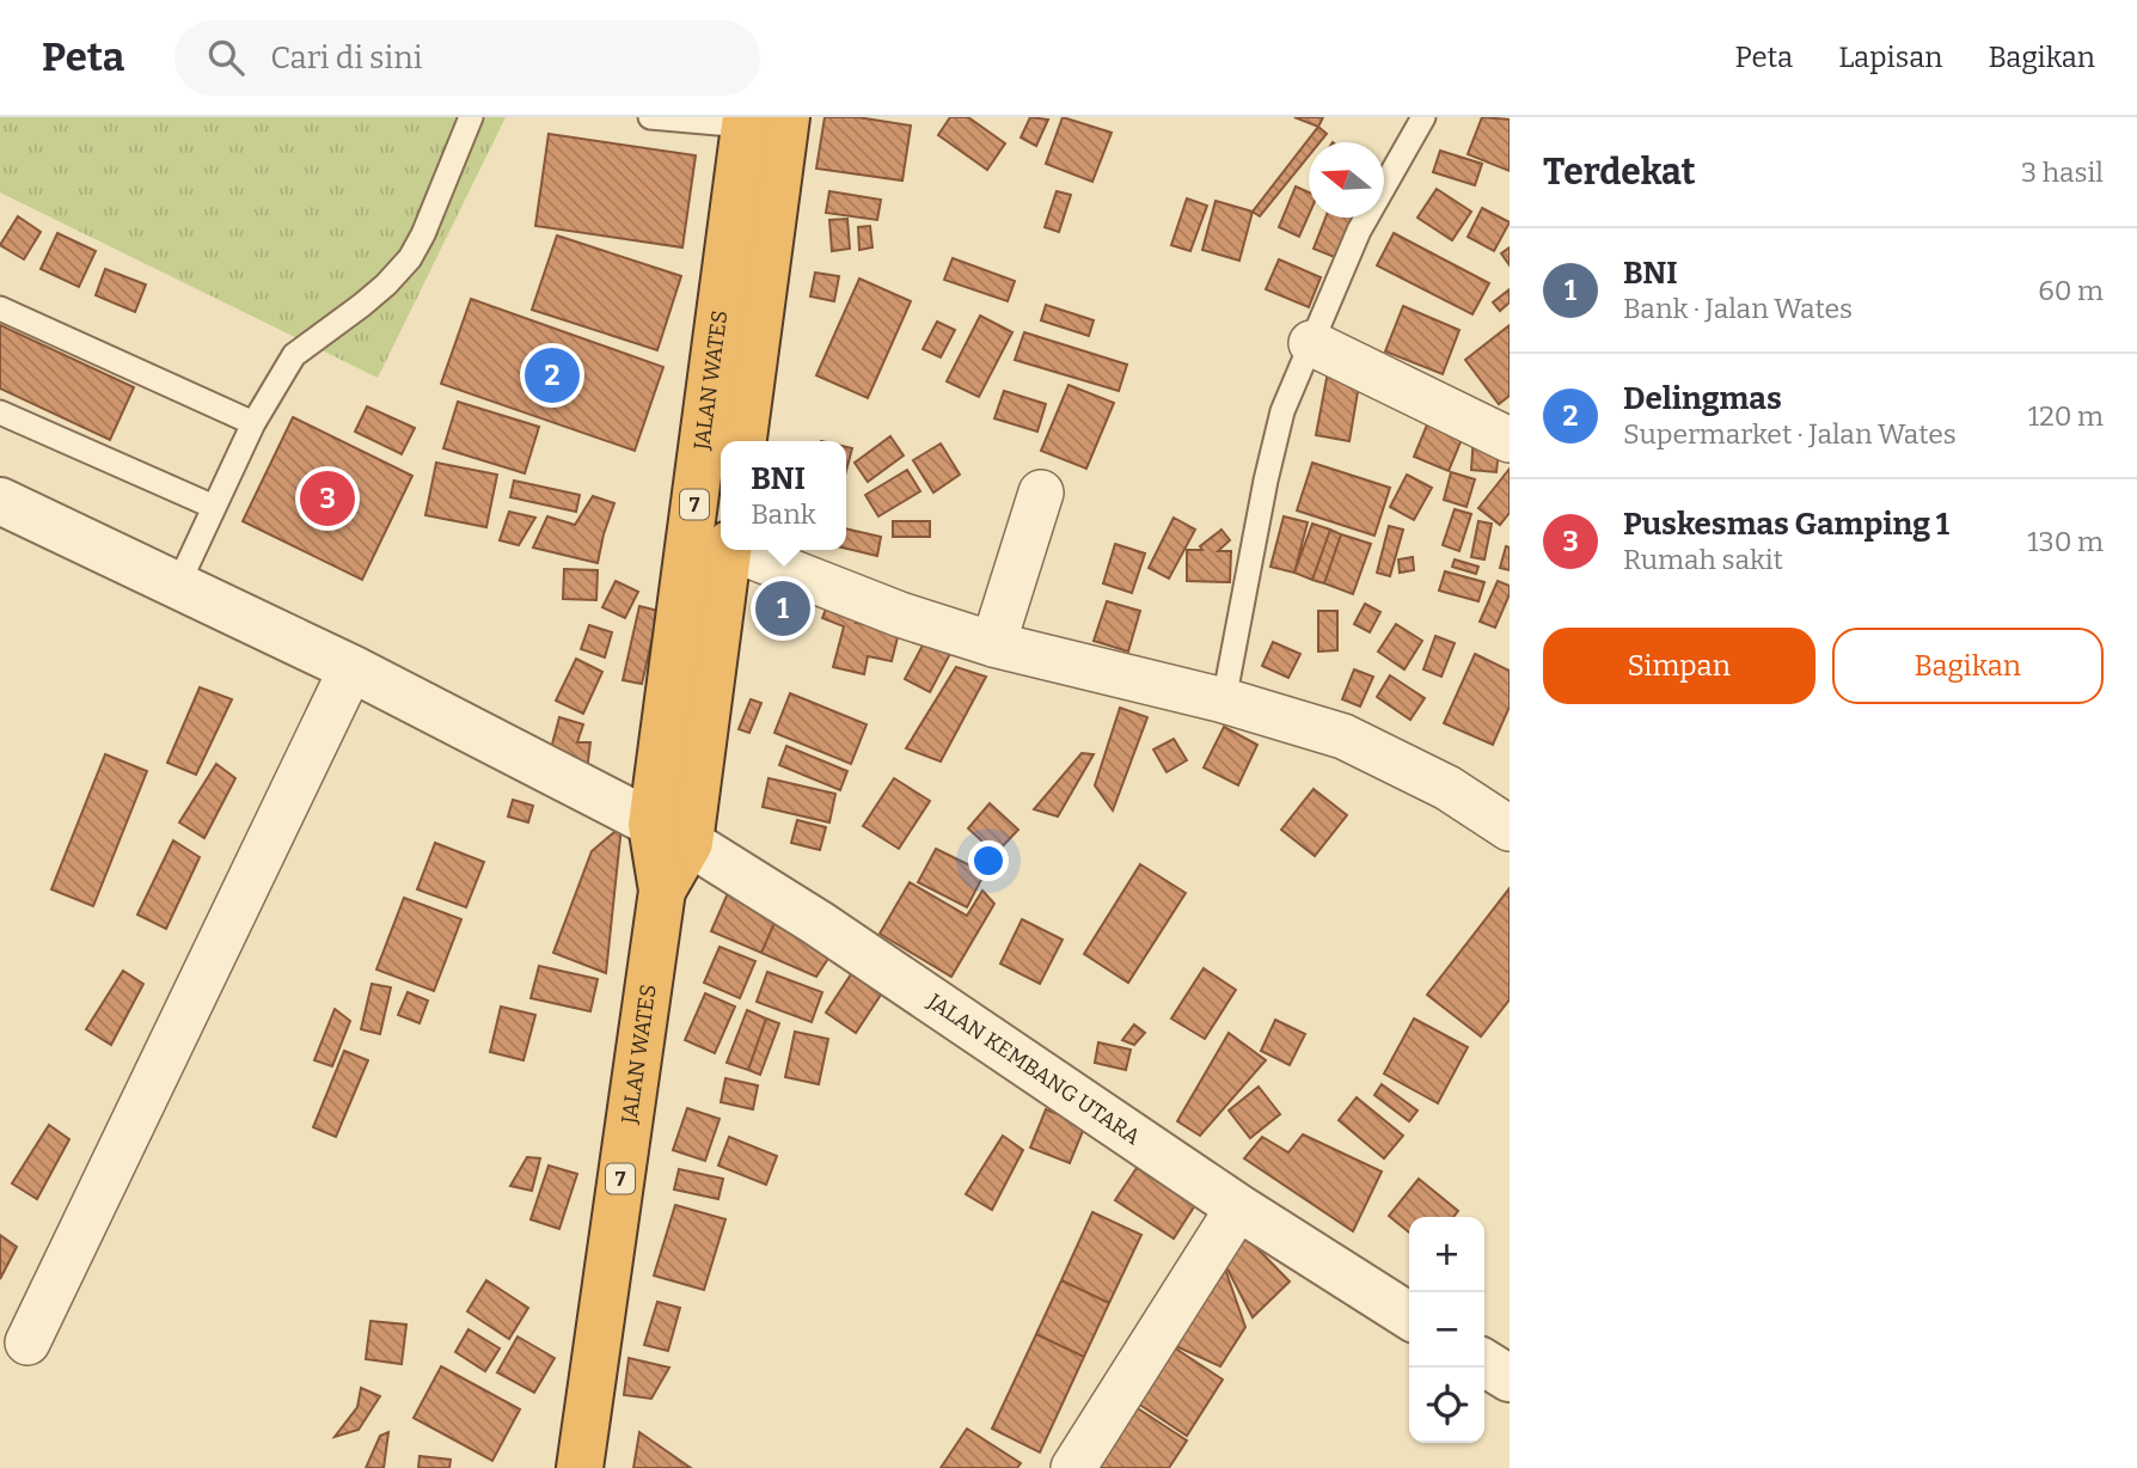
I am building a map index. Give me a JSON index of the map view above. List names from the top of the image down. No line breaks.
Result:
{"streets":{"highway":["JALAN WATES","7"],"street":["JALAN KEMBANG UTARA"]},"crossings":[["JALAN WATES","JALAN KEMBANG UTARA"]],"north":"left","page":{"header":"Peta","search":"Cari di sini","nav":["Peta","Lapisan","Bagikan"],"heading":["Terdekat","3 hasil"],"list":[{"mark":"1","name":"BNI","note":"Bank · Jalan Wates","value":"60 m"},{"mark":"2","name":"Delingmas","note":"Supermarket · Jalan Wates","value":"120 m"},{"mark":"3","name":"Puskesmas Gamping 1","note":"Rumah sakit","value":"130 m"}],"pins":["2","3","1"],"popup":["BNI","Bank"],"buttons":["Simpan","Bagikan"],"map_buttons":["+","−"]}}
